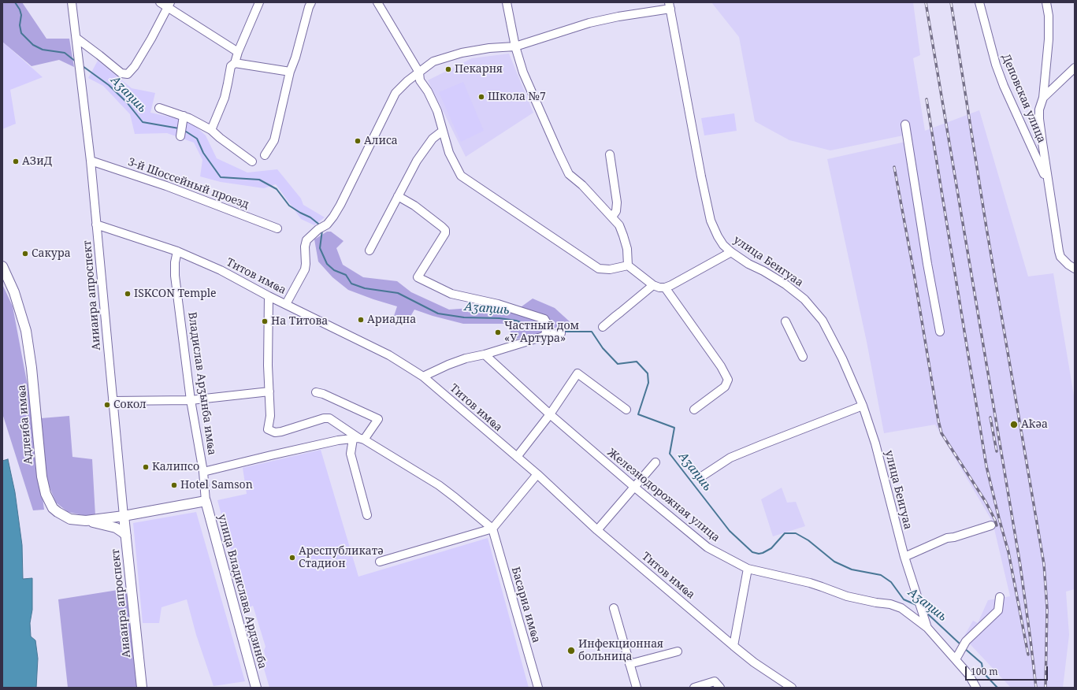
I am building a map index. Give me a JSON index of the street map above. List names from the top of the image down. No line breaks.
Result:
{"streets":{"main road":["Адлеиба имҩа","улица Владислава Ардзинба","Аиааира апроспект"],"street":["Деповская улица","3-й Шоссейный проезд","улица Беигуаа","Титов имҩа","Аииаира апроспект","Владислав Арӡынба имҩа","Железнодорожная улица","Басариа имҩа"]},"crossings":[["3-й Шоссейный проезд","Аииаира апроспект"],["улица Беигуаа","Железнодорожная улица"],["Титов имҩа","Аииаира апроспект"],["Титов имҩа","Владислав Арӡынба имҩа"],["Аииаира апроспект","Адлеиба имҩа"],["Аииаира апроспект","Аиааира апроспект"],["Владислав Арӡынба имҩа","Адлеиба имҩа"],["Владислав Арӡынба имҩа","улица Владислава Ардзинба"],["Адлеиба имҩа","улица Владислава Ардзинба"],["Адлеиба имҩа","Аиааира апроспект"]],"water":["Аӡаԥшь"],"places":["Пекарня","Школа №7","Алиса","АЗиД","Сакура","ISKCON Temple","Ариадна","На Титова","Частный дом «У Артура»","Сокол","Аҟəа","Калипсо","Hotel Samson","Ареспубликатә Стадион","Инфекционная больница"],"scale_bar":"100 m"}
